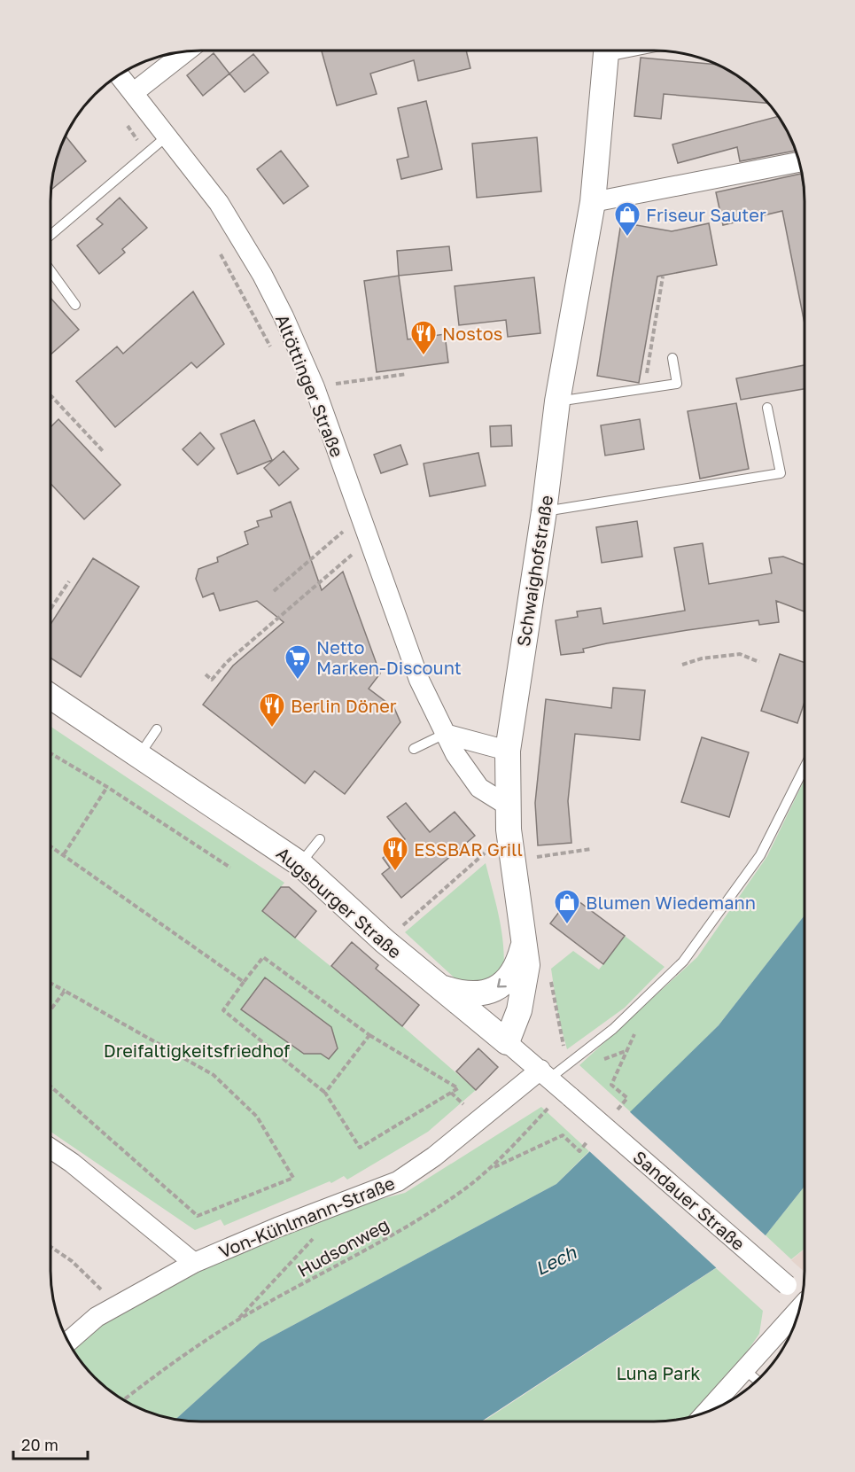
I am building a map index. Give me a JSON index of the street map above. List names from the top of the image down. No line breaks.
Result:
{"streets":{"street":["Altöttinger Straße","Schwaighofstraße","Augsburger Straße","Sandauer Straße","Von-Kühlmann-Straße"],"path":["Hudsonweg"]},"crossings":[["Altöttinger Straße","Schwaighofstraße"],["Schwaighofstraße","Augsburger Straße"],["Augsburger Straße","Sandauer Straße"],["Augsburger Straße","Von-Kühlmann-Straße"],["Augsburger Straße","Hudsonweg"],["Sandauer Straße","Von-Kühlmann-Straße"],["Sandauer Straße","Hudsonweg"],["Von-Kühlmann-Straße","Hudsonweg"]],"water":["Lech"],"parks":["Dreifaltigkeitsfriedhof","Luna Park"],"places":{"shop":["Friseur Sauter","Blumen Wiedemann"],"restaurant":["Nostos","Berlin Döner","ESSBAR Grill"],"supermarket":["Netto Marken-Discount"]},"scale_bar":"20 m"}
